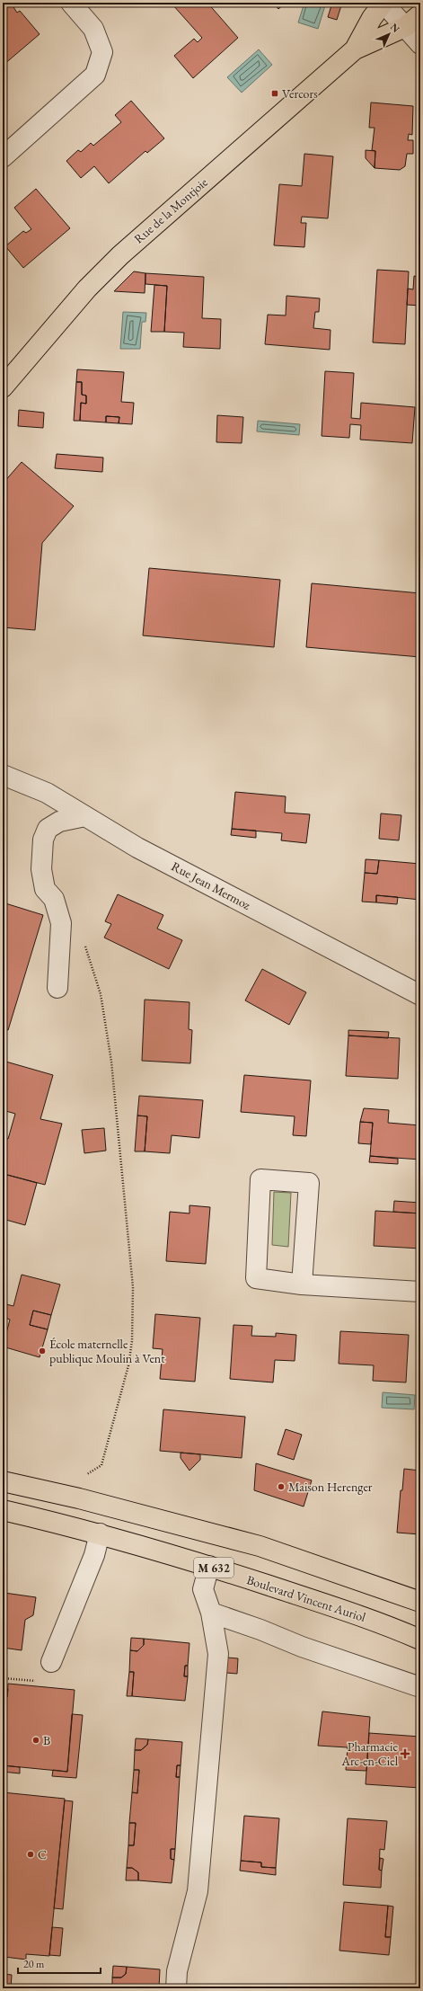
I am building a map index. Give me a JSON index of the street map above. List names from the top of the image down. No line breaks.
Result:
{"streets":{"main road":["Rue de la Montjoie","M 632","Boulevard Vincent Auriol"],"street":["Rue Jean Mermoz"]},"places":{"transit":["Vercors"],"other":["École maternelle publique Moulin à Vent","Maison Herenger","B","C"],"health":["Pharmacie Arc-en-Ciel"]},"scale_bar":"20 m","north":"top right"}
